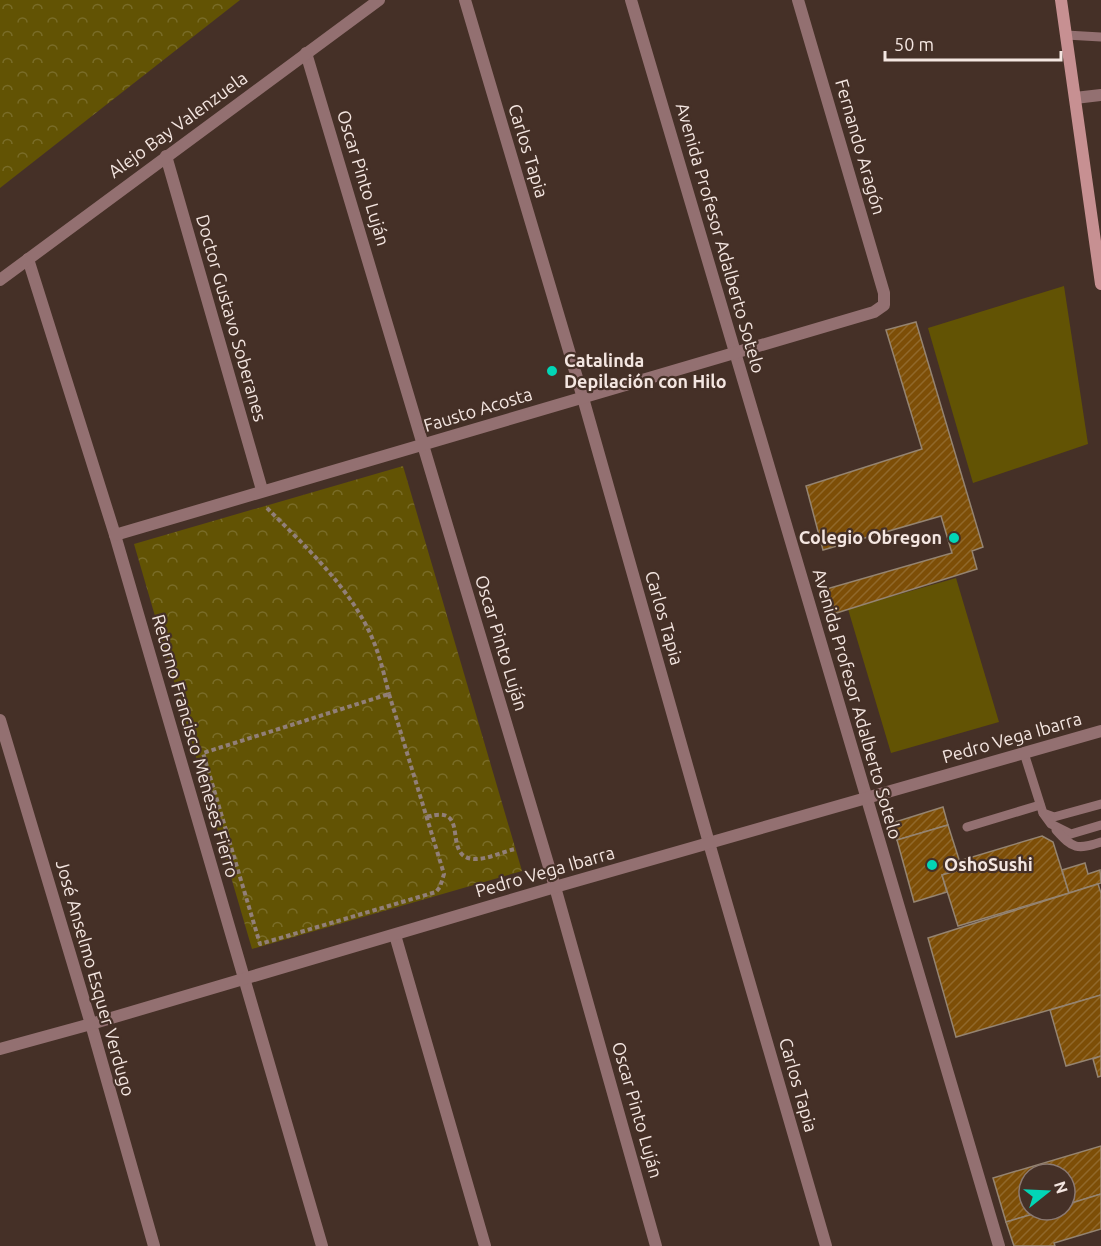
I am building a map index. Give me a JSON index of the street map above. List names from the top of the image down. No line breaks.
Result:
{"streets":{"street":["Alejo Bay Valenzuela","Fernando Aragón","Carlos Tapia","Oscar Pinto Luján","Avenida Profesor Adalberto Sotelo","Doctor Gustavo Soberanes","Fausto Acosta","Pedro Vega Ibarra","Retorno Francisco Meneses Fierro","José Anselmo Esquer Verdugo"]},"crossings":[["Alejo Bay Valenzuela","Oscar Pinto Luján"],["Alejo Bay Valenzuela","Doctor Gustavo Soberanes"],["Alejo Bay Valenzuela","Retorno Francisco Meneses Fierro"],["Fernando Aragón","Fausto Acosta"],["Carlos Tapia","Fausto Acosta"],["Carlos Tapia","Pedro Vega Ibarra"],["Oscar Pinto Luján","Fausto Acosta"],["Oscar Pinto Luján","Pedro Vega Ibarra"],["Avenida Profesor Adalberto Sotelo","Fausto Acosta"],["Avenida Profesor Adalberto Sotelo","Pedro Vega Ibarra"],["Doctor Gustavo Soberanes","Fausto Acosta"],["Fausto Acosta","Retorno Francisco Meneses Fierro"],["Pedro Vega Ibarra","Retorno Francisco Meneses Fierro"],["Pedro Vega Ibarra","José Anselmo Esquer Verdugo"]],"places":["Catalinda Depilación con Hilo","Colegio Obregon","OshoSushi"],"scale_bar":"50 m","north":"right"}
